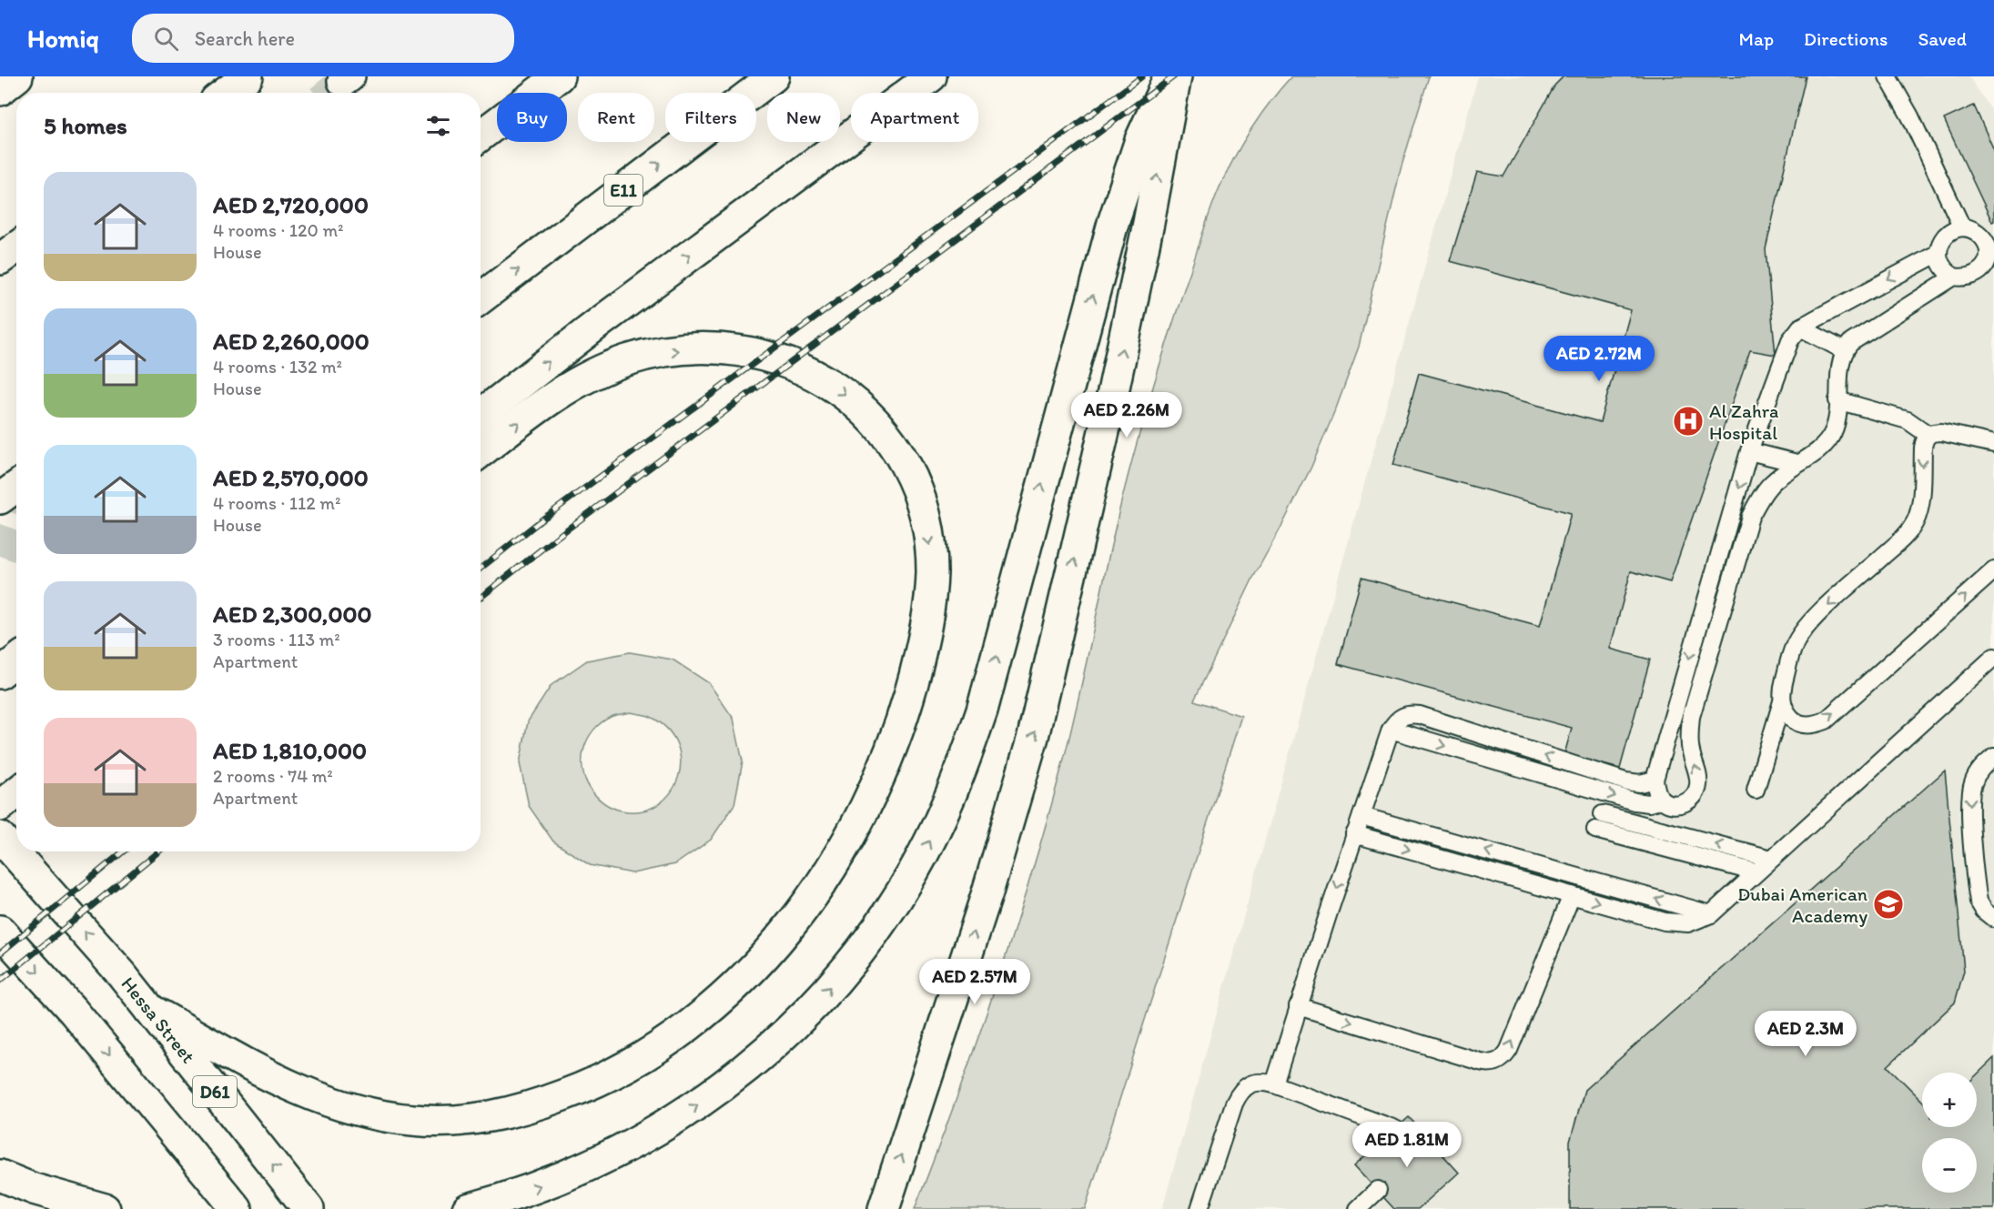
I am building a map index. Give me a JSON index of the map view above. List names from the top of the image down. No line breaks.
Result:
{"streets":{"main road":["E11","Hessa Street","D61"]},"places":{"hospital":["Al Zahra Hospital"],"school or university":["Dubai American Academy"]},"page":{"header":"Homiq","search":"Search here","nav":["Map","Directions","Saved"],"chip":["Buy","Rent","Filters","New","Apartment"],"heading":"5 homes","list":[{"name":"AED 2,720,000","note":"4 rooms · 120 m² · House"},{"name":"AED 2,260,000","note":"4 rooms · 132 m² · House"},{"name":"AED 2,570,000","note":"4 rooms · 112 m² · House"},{"name":"AED 2,300,000","note":"3 rooms · 113 m² · Apartment"},{"name":"AED 1,810,000","note":"2 rooms · 74 m² · Apartment"}],"price":["AED 2.72M","AED 2.26M","AED 2.57M","AED 2.3M","AED 1.81M"],"map_buttons":["+","−"]}}
